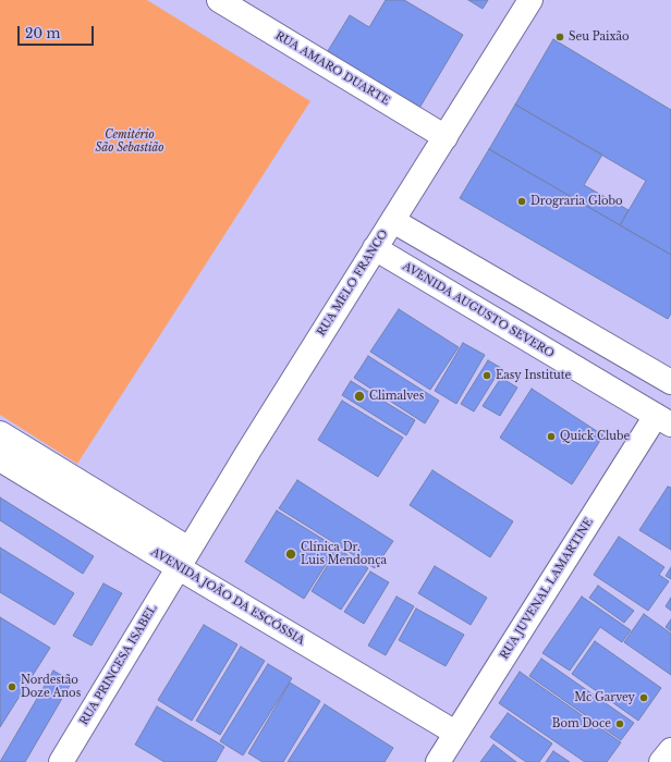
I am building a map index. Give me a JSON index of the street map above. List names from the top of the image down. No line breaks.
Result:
{"streets":{"main road":["RUA AMARO DUARTE","RUA MELO FRANCO","AVENIDA AUGUSTO SEVERO","RUA JUVENAL LAMARTINE","AVENIDA JOÃO DA ESCÓSSIA","RUA PRINCESA ISABEL"]},"crossings":[["RUA AMARO DUARTE","RUA MELO FRANCO"],["RUA MELO FRANCO","AVENIDA AUGUSTO SEVERO"],["RUA MELO FRANCO","AVENIDA JOÃO DA ESCÓSSIA"],["RUA MELO FRANCO","RUA PRINCESA ISABEL"],["AVENIDA AUGUSTO SEVERO","RUA JUVENAL LAMARTINE"],["RUA JUVENAL LAMARTINE","AVENIDA JOÃO DA ESCÓSSIA"],["AVENIDA JOÃO DA ESCÓSSIA","RUA PRINCESA ISABEL"]],"parks":["Cemitério São Sebastião"],"places":["Seu Paixão","Drograria Globo","Easy Institute","Climalves","Quick Clube","Clínica Dr. Luis Mendonça","Nordestão Doze Anos","Mc Garvey","Bom Doce"],"scale_bar":"20 m"}
